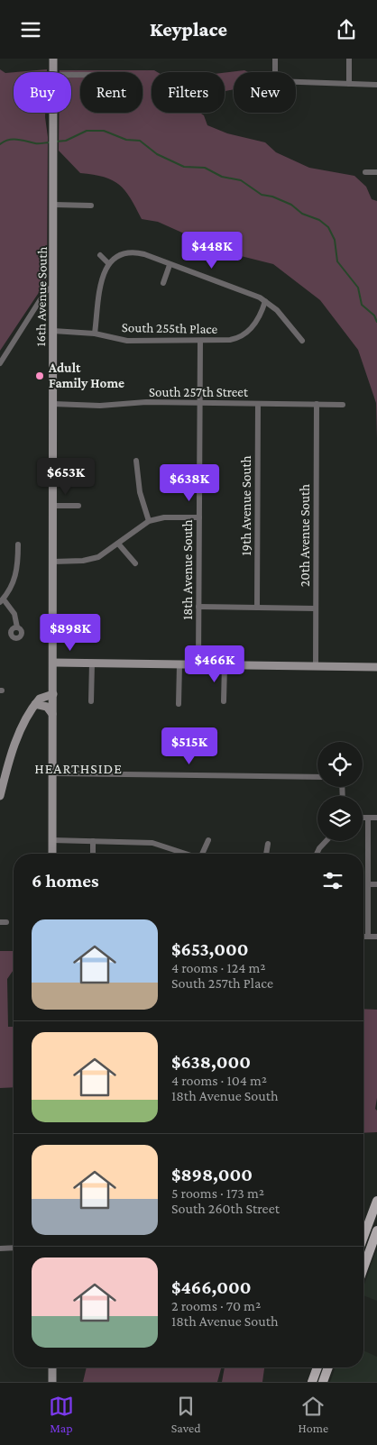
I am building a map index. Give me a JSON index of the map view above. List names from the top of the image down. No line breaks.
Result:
{"streets":{"main road":["16th Avenue South"],"street":["South 255th Place","South 257th Street","19th Avenue South","20th Avenue South","18th Avenue South"]},"crossings":[["16th Avenue South","South 255th Place"],["16th Avenue South","South 257th Street"],["South 255th Place","18th Avenue South"],["South 257th Street","19th Avenue South"],["South 257th Street","20th Avenue South"],["South 257th Street","18th Avenue South"]],"districts":["HEARTHSIDE"],"places":["Adult Family Home"],"page":{"header":"Keyplace","chip":["Buy","Rent","Filters","New"],"price":["$448K","$653K","$638K","$898K","$466K","$515K"],"heading":"6 homes","list":[{"name":"$653,000","note":"4 rooms · 124 m² · South 257th Place"},{"name":"$638,000","note":"4 rooms · 104 m² · 18th Avenue South"},{"name":"$898,000","note":"5 rooms · 173 m² · South 260th Street"},{"name":"$466,000","note":"2 rooms · 70 m² · 18th Avenue South"}],"tabs":["Map","Saved","Home"]}}
